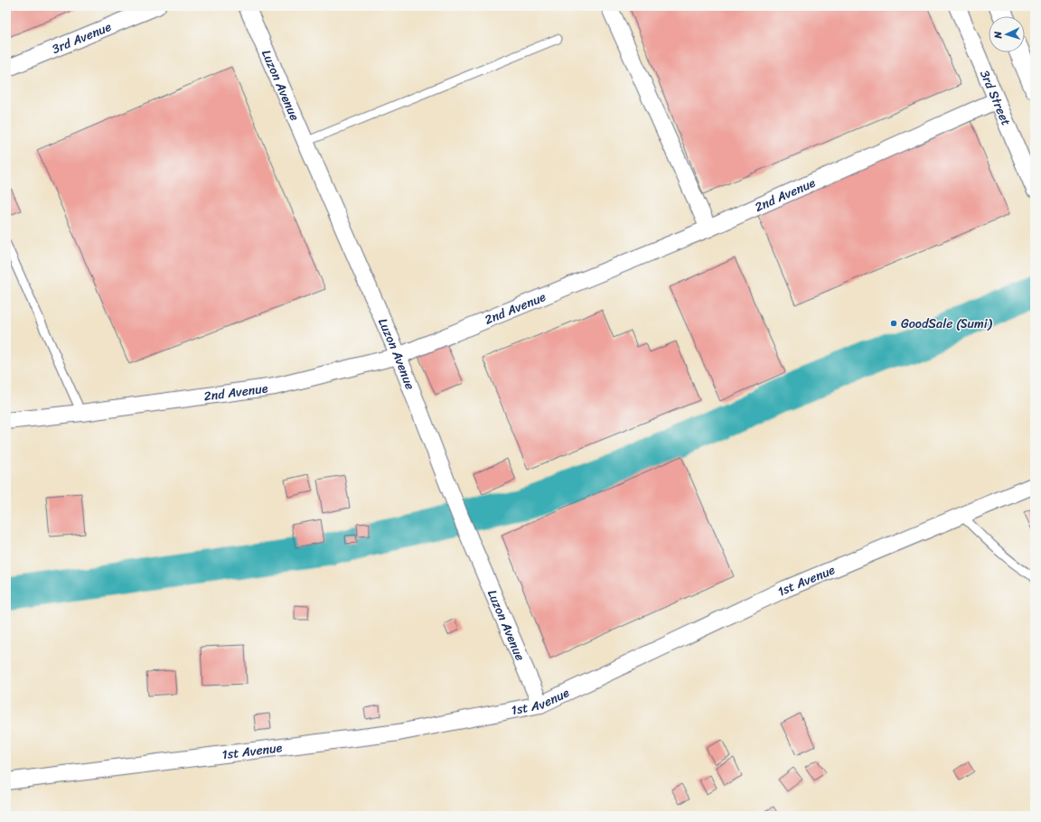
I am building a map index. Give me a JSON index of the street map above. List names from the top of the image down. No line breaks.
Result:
{"streets":{"street":["3rd Avenue","Luzon Avenue","3rd Street","2nd Avenue","1st Avenue"]},"crossings":[["Luzon Avenue","2nd Avenue"],["Luzon Avenue","1st Avenue"],["3rd Street","2nd Avenue"]],"places":["GoodSale (Sumi)"],"north":"left"}
